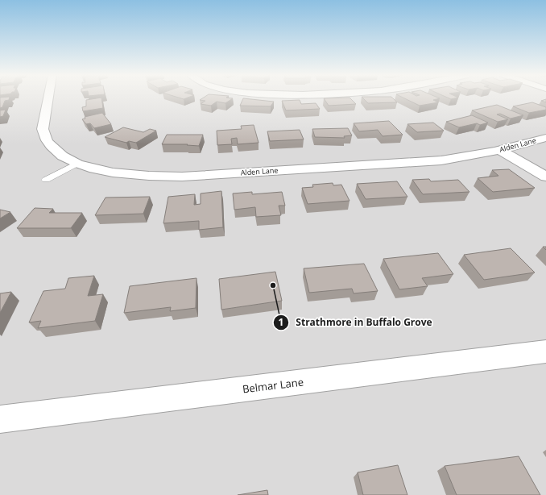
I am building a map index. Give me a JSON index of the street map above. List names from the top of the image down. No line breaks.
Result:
{"streets":{"street":["Alden Lane","Belmar Lane"]},"places":["Strathmore in Buffalo Grove"]}
